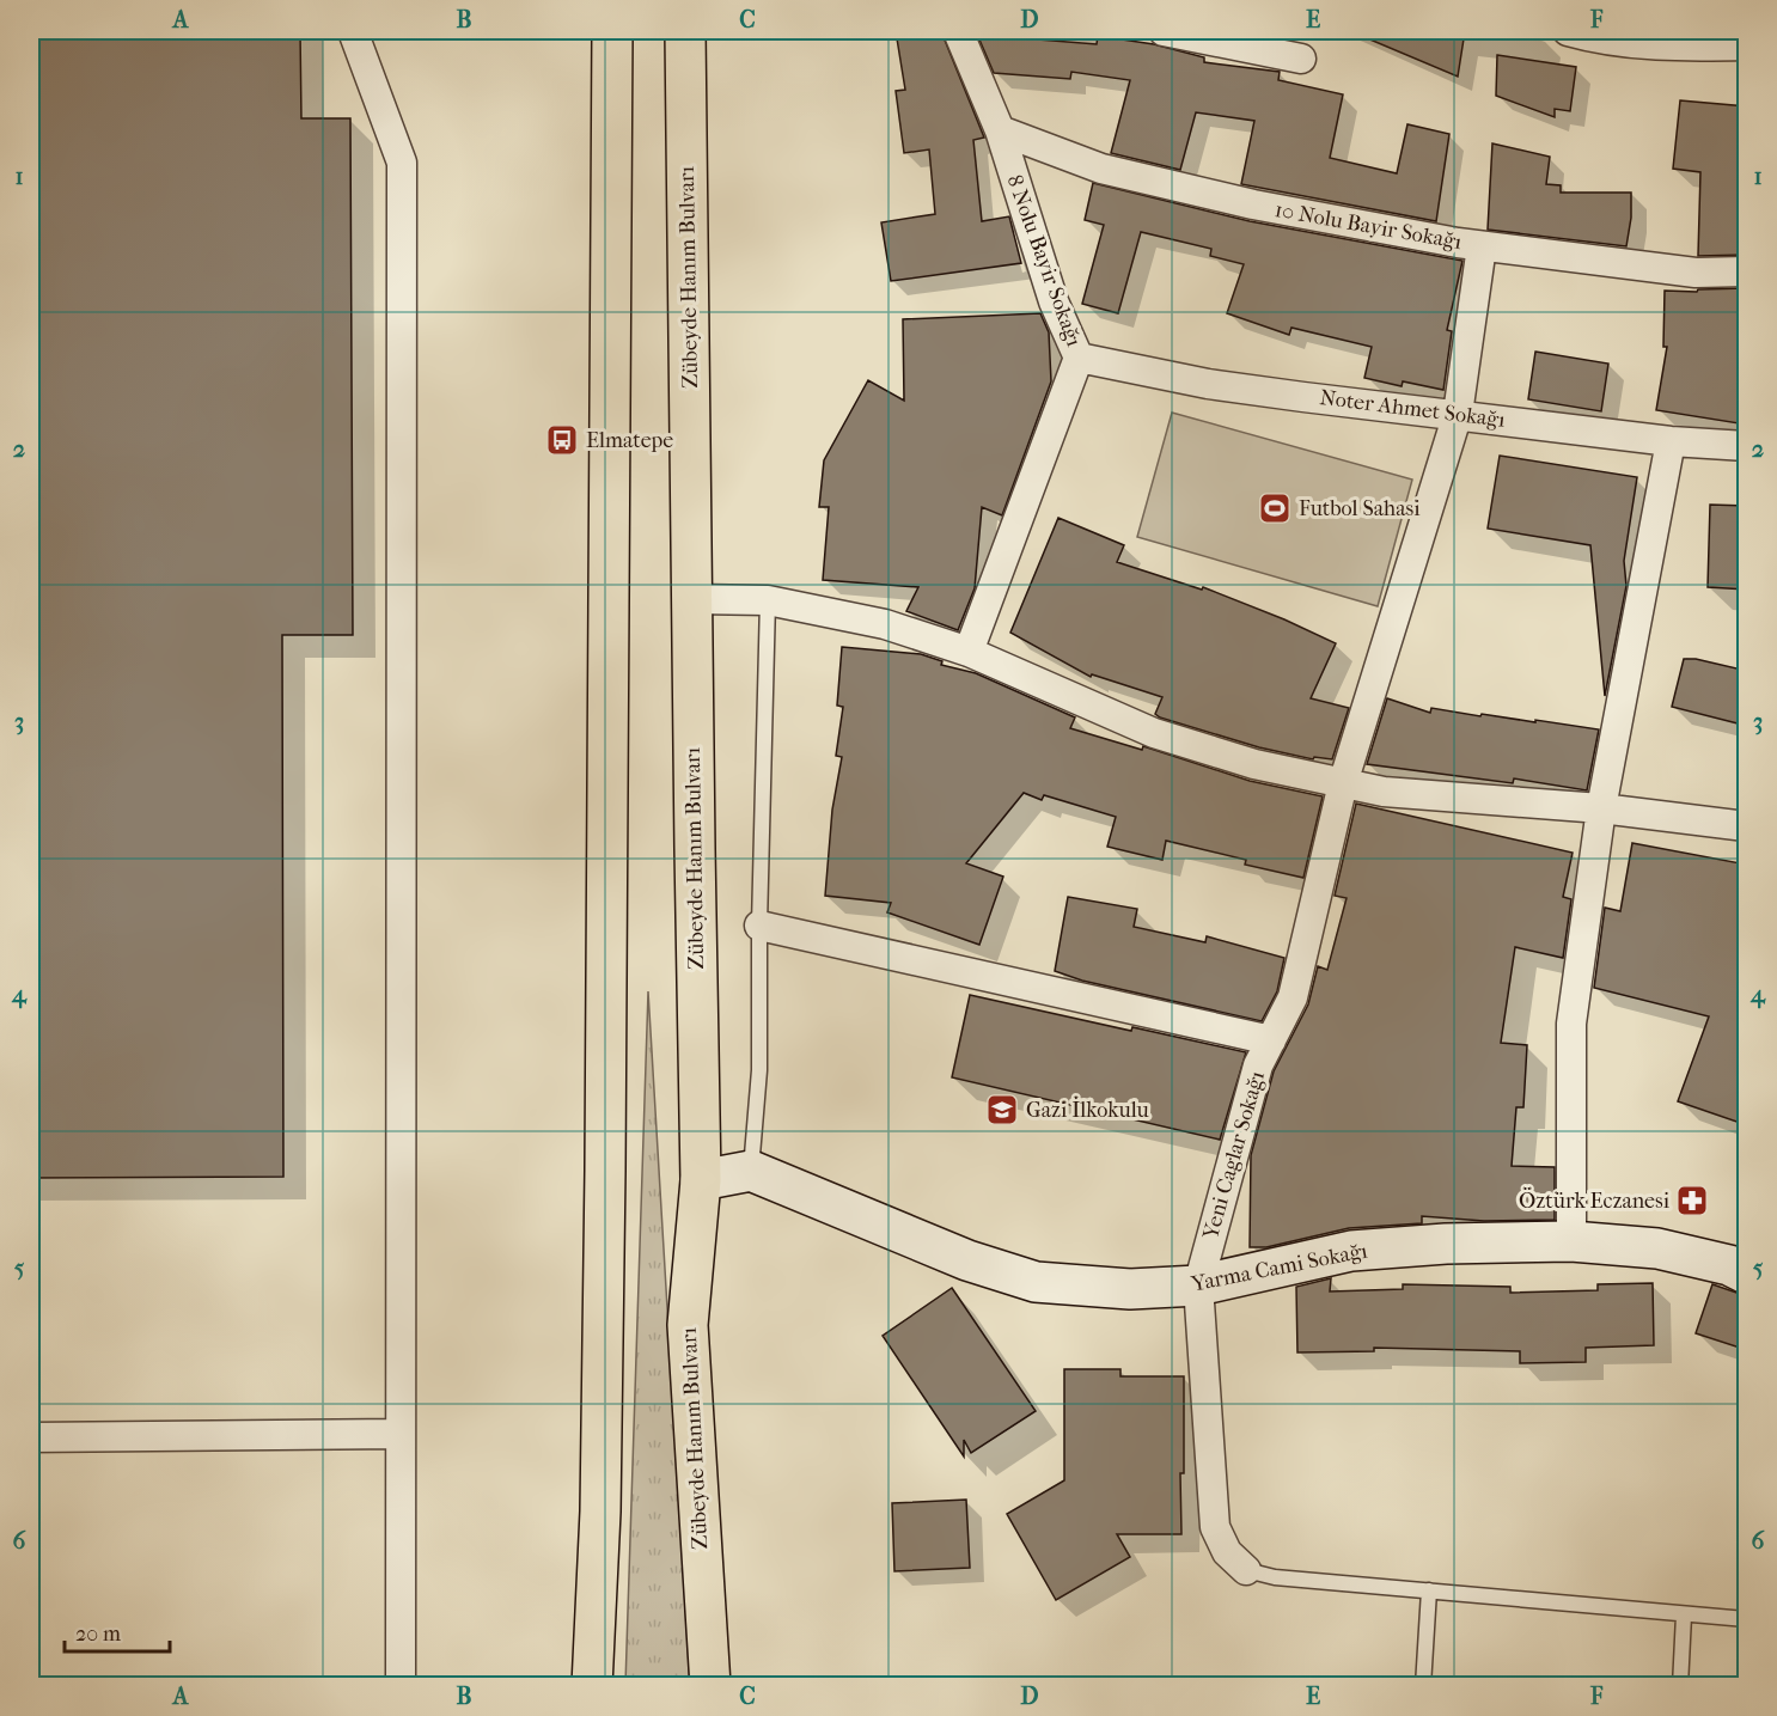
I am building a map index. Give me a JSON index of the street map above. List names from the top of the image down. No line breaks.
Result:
{"streets":{"highway":["Zübeyde Hanım Bulvarı"],"street":["10 Nolu Bayir Sokağı","8 Nolu Bayir Sokağı","Noter Ahmet Sokağı","Yeni Caglar Sokağı","Yarma Cami Sokağı"]},"crossings":[["10 Nolu Bayir Sokağı","8 Nolu Bayir Sokağı"],["10 Nolu Bayir Sokağı","Yeni Caglar Sokağı"],["8 Nolu Bayir Sokağı","Noter Ahmet Sokağı"],["Noter Ahmet Sokağı","Yeni Caglar Sokağı"],["Yeni Caglar Sokağı","Yarma Cami Sokağı"]],"places":{"bus stop":["Elmatepe"],"sports":["Futbol Sahasi"],"school or university":["Gazi İlkokulu"],"pharmacy":["Öztürk Eczanesi"]},"scale_bar":"20 m","grid":{"columns":["A","B","C","D","E","F"],"rows":["1","2","3","4","5","6"]}}
